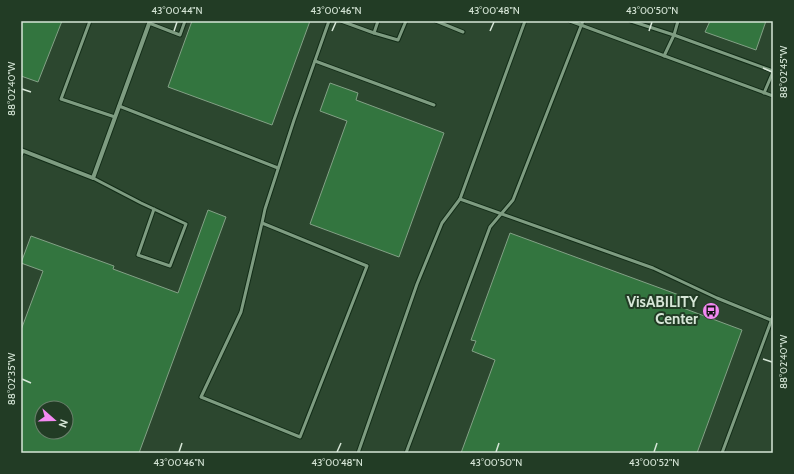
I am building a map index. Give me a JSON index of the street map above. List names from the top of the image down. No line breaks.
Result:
{"places":{"bus stop":["VisABILITY Center"]},"north":"right","coordinates":["43°00'44\"N","43°00'46\"N","43°00'48\"N","43°00'50\"N","88°02'45\"W","88°02'40\"W","88°02'35\"W","43°00'52\"N"]}
